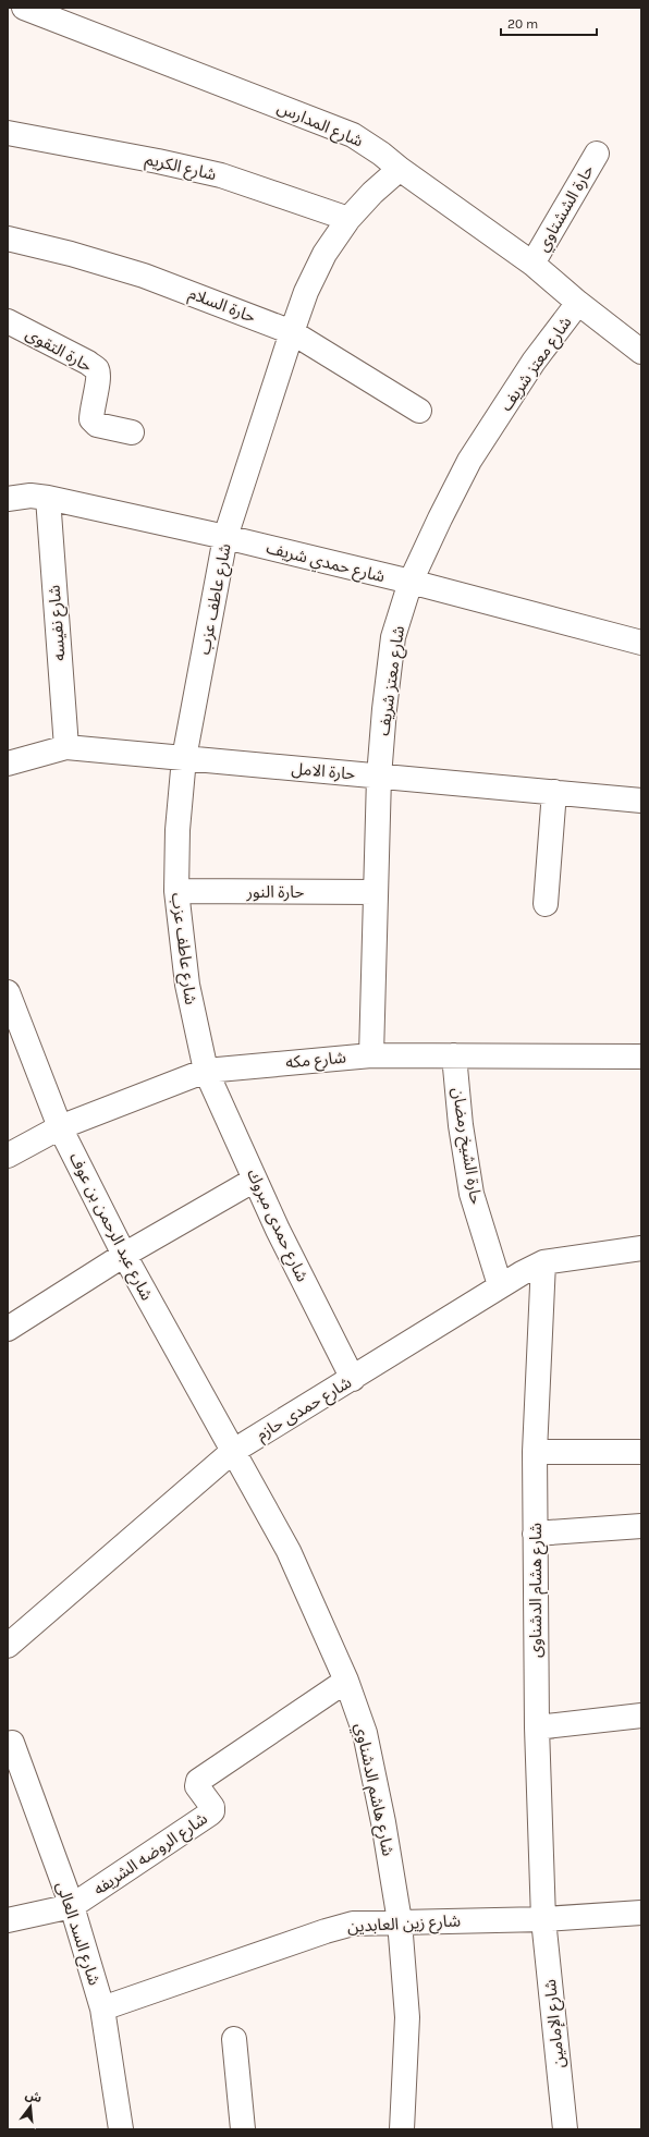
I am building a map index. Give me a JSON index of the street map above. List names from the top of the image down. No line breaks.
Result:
{"streets":{"street":["شارع المدارس","شارع الكريم","حارة الششتاوي","حارة السلام","حارة التقوى","شارع معتز شريف","شارع حمدي شريف","شارع عاطف عزب","شارع نفيسه","حارة الامل","حارة النور","شارع مكه","حارة الشيخ رمضان","شارع حمدى مبروك","شارع عبد الرحمن بن عوف","شارع حمدى حازم","شارع هشام الدشناوى","شارع هاشم الدشناوي","شارع الروضه الشريفه","شارع زين العابدين","شارع السد العالى","شارع الإمامين"]},"crossings":[["شارع المدارس","حارة الششتاوي"],["شارع المدارس","شارع معتز شريف"],["شارع المدارس","شارع عاطف عزب"],["شارع الكريم","شارع عاطف عزب"],["حارة السلام","شارع عاطف عزب"],["شارع معتز شريف","شارع حمدي شريف"],["شارع معتز شريف","حارة الامل"],["شارع معتز شريف","حارة النور"],["شارع معتز شريف","شارع مكه"],["شارع حمدي شريف","شارع عاطف عزب"],["شارع حمدي شريف","شارع نفيسه"],["شارع عاطف عزب","حارة الامل"],["شارع عاطف عزب","حارة النور"],["شارع عاطف عزب","شارع مكه"],["شارع عاطف عزب","شارع حمدى مبروك"],["شارع نفيسه","حارة الامل"],["شارع مكه","حارة الشيخ رمضان"],["شارع مكه","شارع حمدى مبروك"],["شارع مكه","شارع عبد الرحمن بن عوف"],["حارة الشيخ رمضان","شارع حمدى حازم"],["شارع حمدى مبروك","شارع حمدى حازم"],["شارع عبد الرحمن بن عوف","شارع حمدى حازم"],["شارع عبد الرحمن بن عوف","شارع هاشم الدشناوي"],["شارع حمدى حازم","شارع هشام الدشناوى"],["شارع حمدى حازم","شارع هاشم الدشناوي"],["شارع هشام الدشناوى","شارع زين العابدين"],["شارع هشام الدشناوى","شارع الإمامين"],["شارع هاشم الدشناوي","شارع الروضه الشريفه"],["شارع هاشم الدشناوي","شارع زين العابدين"],["شارع الروضه الشريفه","شارع السد العالى"],["شارع زين العابدين","شارع السد العالى"],["شارع زين العابدين","شارع الإمامين"]],"scale_bar":"20 m","north":"top"}
